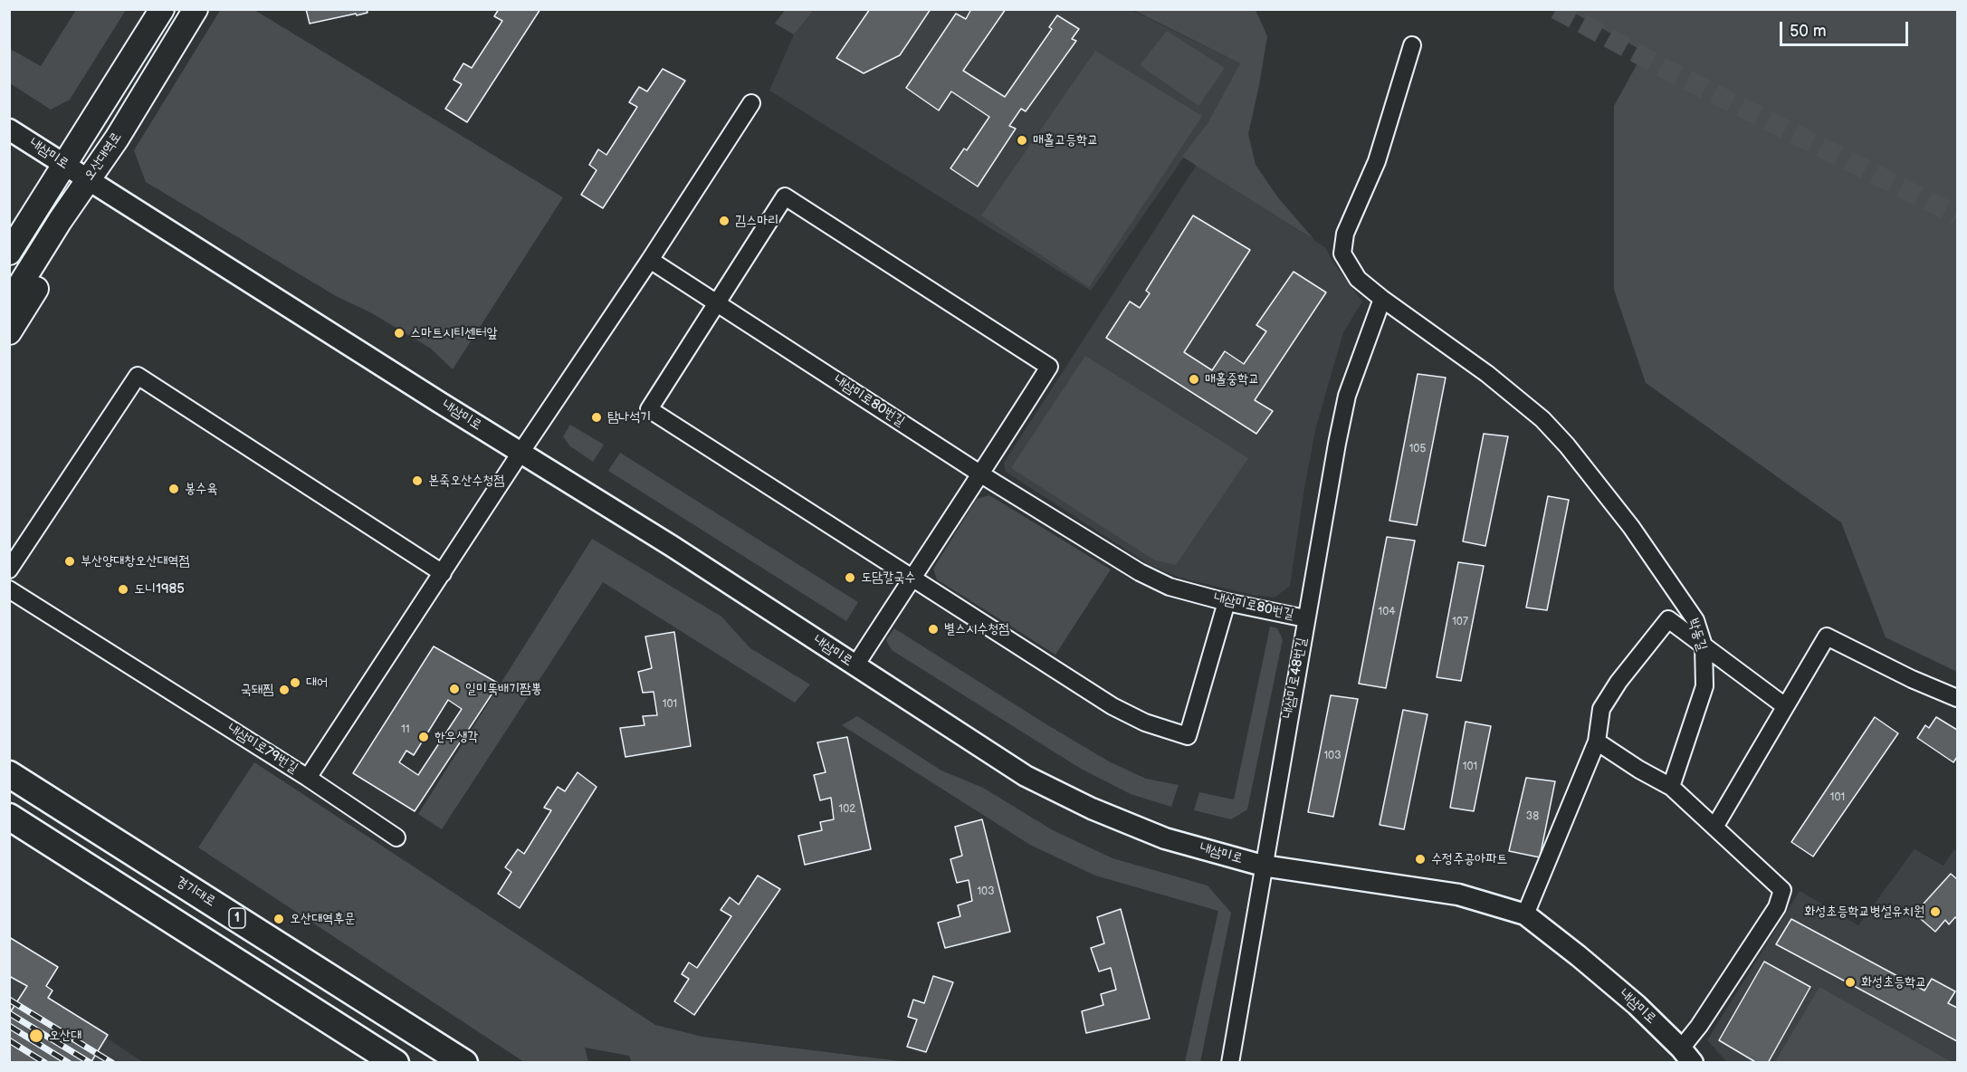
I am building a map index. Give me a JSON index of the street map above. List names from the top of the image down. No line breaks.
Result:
{"streets":{"main road":["오산대역로","경기대로","1"],"street":["내삼미로","내삼미로80번길","박동길","내삼미로48번길","내삼미로79번길"]},"crossings":[["내삼미로","오산대역로"],["내삼미로","내삼미로48번길"],["내삼미로","내삼미로79번길"],["내삼미로80번길","내삼미로48번길"],["박동길","내삼미로48번길"]],"places":["매홀고등학교","김스마리","스마트시티센터앞","매홀중학교","탐나석기","본죽오산수청점","봉수육","부산양대창오산대역점","도담칼국수","도니1985","별스시수청점","대어","일미뚝배기짬뽕","국돼찜","한우생각","수정주공아파트","화성초등학교병설유치원","오산대역후문","화성초등학교","오산대"],"house_numbers":["105","104","107","101","11","103","101","101","102","38","103"],"scale_bar":"50 m"}
